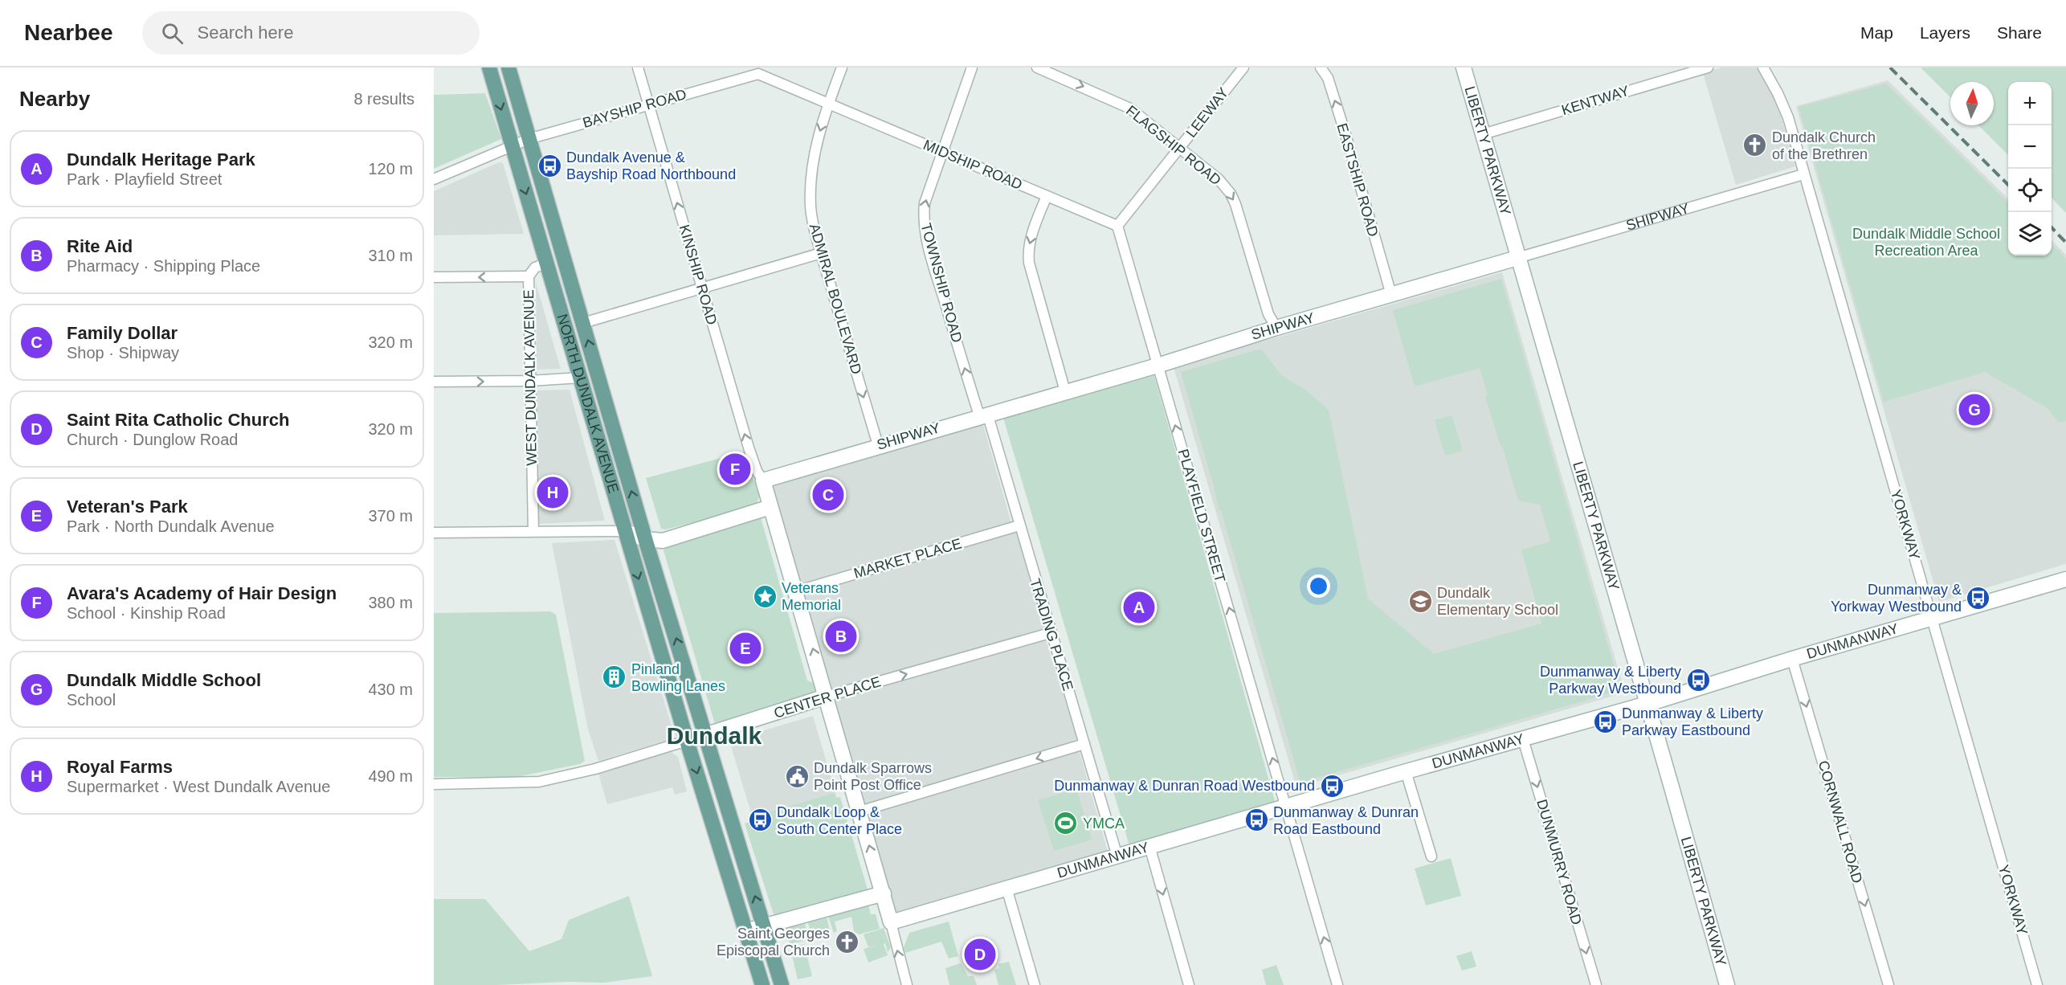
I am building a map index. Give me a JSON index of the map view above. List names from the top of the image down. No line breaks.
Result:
{"streets":{"main road":["NORTH DUNDALK AVENUE"],"street":["KENTWAY","BAYSHIP ROAD","LEEWAY","FLAGSHIP ROAD","LIBERTY PARKWAY","MIDSHIP ROAD","EASTSHIP ROAD","SHIPWAY","KINSHIP ROAD","TOWNSHIP ROAD","ADMIRAL BOULEVARD","WEST DUNDALK AVENUE","PLAYFIELD STREET","YORKWAY","MARKET PLACE","TRADING PLACE","DUNMANWAY","CENTER PLACE","CORNWALL ROAD","DUNMURRY ROAD"]},"crossings":[["KENTWAY","LIBERTY PARKWAY"],["BAYSHIP ROAD","MIDSHIP ROAD"],["BAYSHIP ROAD","KINSHIP ROAD"],["BAYSHIP ROAD","NORTH DUNDALK AVENUE"],["LEEWAY","FLAGSHIP ROAD"],["LEEWAY","MIDSHIP ROAD"],["LEEWAY","PLAYFIELD STREET"],["FLAGSHIP ROAD","SHIPWAY"],["LIBERTY PARKWAY","SHIPWAY"],["LIBERTY PARKWAY","DUNMANWAY"],["MIDSHIP ROAD","TOWNSHIP ROAD"],["MIDSHIP ROAD","ADMIRAL BOULEVARD"],["MIDSHIP ROAD","PLAYFIELD STREET"],["EASTSHIP ROAD","SHIPWAY"],["SHIPWAY","KINSHIP ROAD"],["SHIPWAY","TOWNSHIP ROAD"],["SHIPWAY","ADMIRAL BOULEVARD"],["SHIPWAY","PLAYFIELD STREET"],["SHIPWAY","YORKWAY"],["SHIPWAY","TRADING PLACE"],["TOWNSHIP ROAD","TRADING PLACE"],["WEST DUNDALK AVENUE","NORTH DUNDALK AVENUE"],["NORTH DUNDALK AVENUE","CENTER PLACE"],["PLAYFIELD STREET","DUNMANWAY"],["YORKWAY","DUNMANWAY"],["MARKET PLACE","TRADING PLACE"],["TRADING PLACE","DUNMANWAY"],["TRADING PLACE","CENTER PLACE"],["DUNMANWAY","CORNWALL ROAD"],["DUNMANWAY","DUNMURRY ROAD"]],"one_way":["FLAGSHIP ROAD","EASTSHIP ROAD","KINSHIP ROAD","TOWNSHIP ROAD","ADMIRAL BOULEVARD","PLAYFIELD STREET","CENTER PLACE","CORNWALL ROAD","DUNMURRY ROAD"],"districts":["Dundalk"],"parks":["Dundalk Middle School Recreation Area"],"places":{"church":["Dundalk Church of the Brethren","Saint Georges Episcopal Church"],"bus stop":["Dundalk Avenue & Bayship Road Northbound","Dunmanway & Yorkway Westbound","Dunmanway & Liberty Parkway Westbound","Dunmanway & Liberty Parkway Eastbound","Dunmanway & Dunran Road Westbound","Dundalk Loop & South Center Place","Dunmanway & Dunran Road Eastbound"],"place":["Veterans Memorial"],"school or university":["Dundalk Elementary School"],"building":["Pinland Bowling Lanes"],"public building":["Dundalk Sparrows Point Post Office"],"sports":["YMCA"]},"north":"top","page":{"header":"Nearbee","search":"Search here","nav":["Map","Layers","Share"],"heading":["Nearby","8 results"],"map_buttons":["+","−"],"list":[{"mark":"A","name":"Dundalk Heritage Park","note":"Park · Playfield Street","value":"120 m"},{"mark":"B","name":"Rite Aid","note":"Pharmacy · Shipping Place","value":"310 m"},{"mark":"C","name":"Family Dollar","note":"Shop · Shipway","value":"320 m"},{"mark":"D","name":"Saint Rita Catholic Church","note":"Church · Dunglow Road","value":"320 m"},{"mark":"E","name":"Veteran's Park","note":"Park · North Dundalk Avenue","value":"370 m"},{"mark":"F","name":"Avara's Academy of Hair Design","note":"School · Kinship Road","value":"380 m"},{"mark":"G","name":"Dundalk Middle School","note":"School","value":"430 m"},{"mark":"H","name":"Royal Farms","note":"Supermarket · West Dundalk Avenue","value":"490 m"}],"pins":["G","F","H","C","A","B","E","D"]}}
